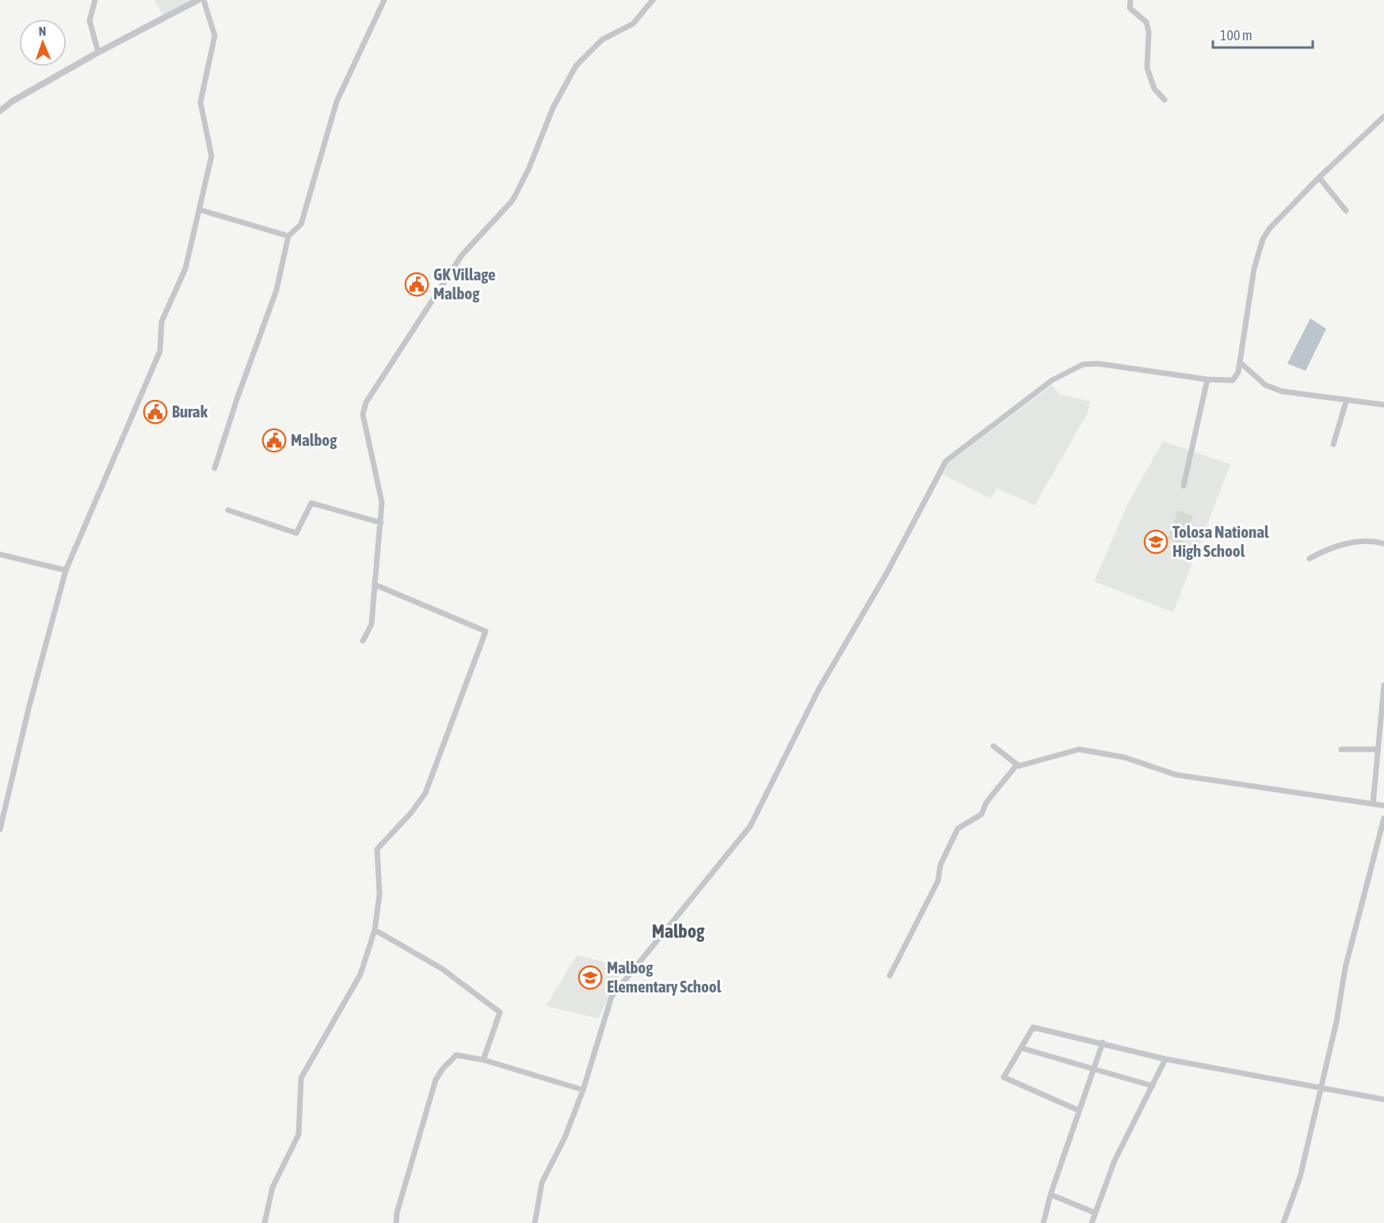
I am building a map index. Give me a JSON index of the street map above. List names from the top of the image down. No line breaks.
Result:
{"districts":["Malbog"],"places":{"public building":["GK Village Malbog","Burak","Malbog"],"school or university":["Tolosa National High School","Malbog Elementary School"]},"scale_bar":"100 m","north":"top"}
